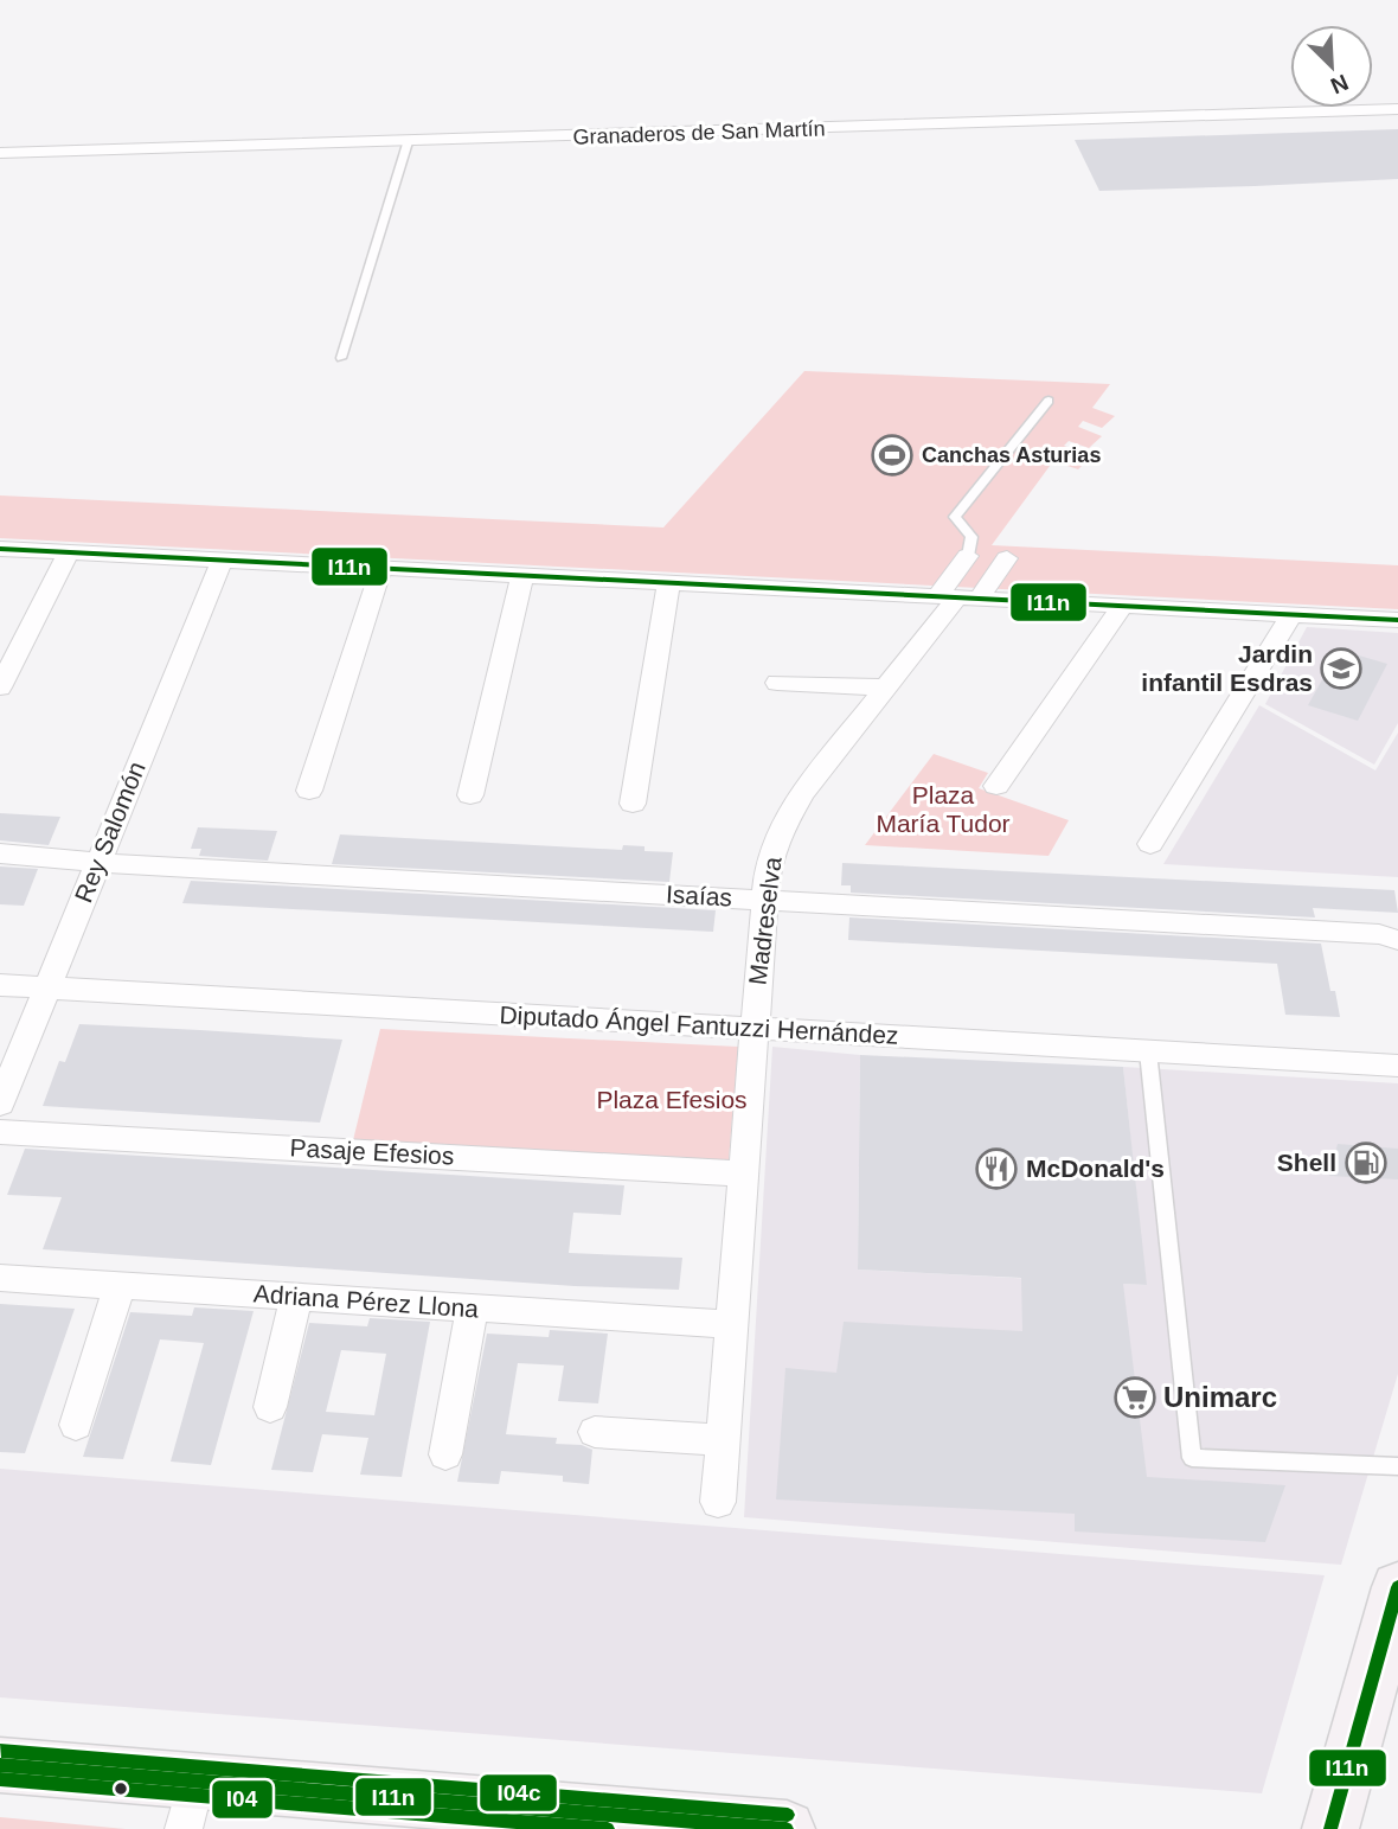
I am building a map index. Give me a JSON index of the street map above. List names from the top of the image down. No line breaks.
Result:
{"streets":{"street":["Granaderos de San Martín","Rey Salomón","Isaías","Madreselva","Diputado Ángel Fantuzzi Hernández","Pasaje Efesios","Adriana Pérez Llona"]},"crossings":[["Rey Salomón","Isaías"],["Rey Salomón","Diputado Ángel Fantuzzi Hernández"],["Isaías","Madreselva"],["Madreselva","Diputado Ángel Fantuzzi Hernández"],["Madreselva","Pasaje Efesios"],["Madreselva","Adriana Pérez Llona"]],"parks":["Plaza María Tudor","Plaza Efesios"],"places":{"sports":["Canchas Asturias"],"school or university":["Jardin infantil Esdras"],"fuel station":["Shell"],"restaurant":["McDonald's"],"supermarket":["Unimarc"]},"lines":["transit line I11n","transit line I04c","transit line I04"],"north":"bottom right"}
